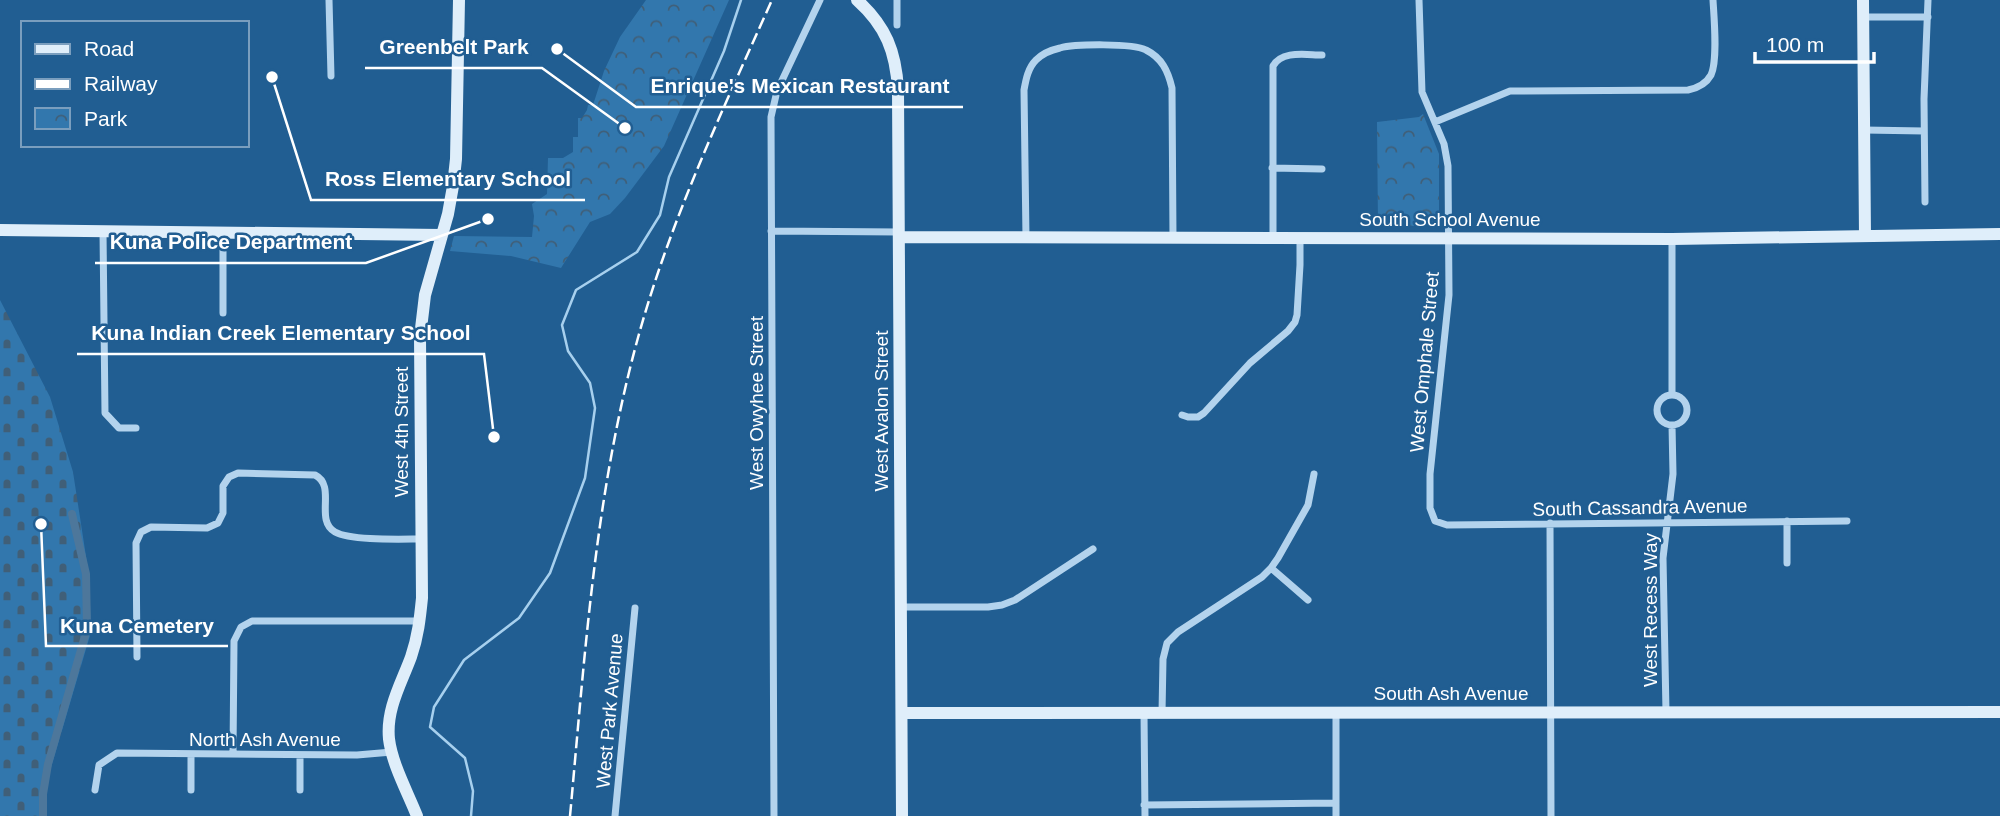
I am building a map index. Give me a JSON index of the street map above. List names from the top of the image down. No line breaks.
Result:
{"streets":{"street":["South School Avenue","West Omphale Street","West Owyhee Street","West Avalon Street","West 4th Street","South Cassandra Avenue","West Recess Way","South Ash Avenue","West Park Avenue","North Ash Avenue"]},"crossings":[["South School Avenue","West Omphale Street"],["South School Avenue","West Avalon Street"],["South School Avenue","West Recess Way"],["West Omphale Street","South Cassandra Avenue"],["West Avalon Street","South Ash Avenue"],["West 4th Street","North Ash Avenue"],["South Cassandra Avenue","West Recess Way"],["West Recess Way","South Ash Avenue"]],"places":["Enrique's Mexican Restaurant","Ross Elementary School","Greenbelt Park","Kuna Police Department","Kuna Indian Creek Elementary School","Kuna Cemetery"],"legend":["Road","Railway","Park"],"scale_bar":"100 m"}
